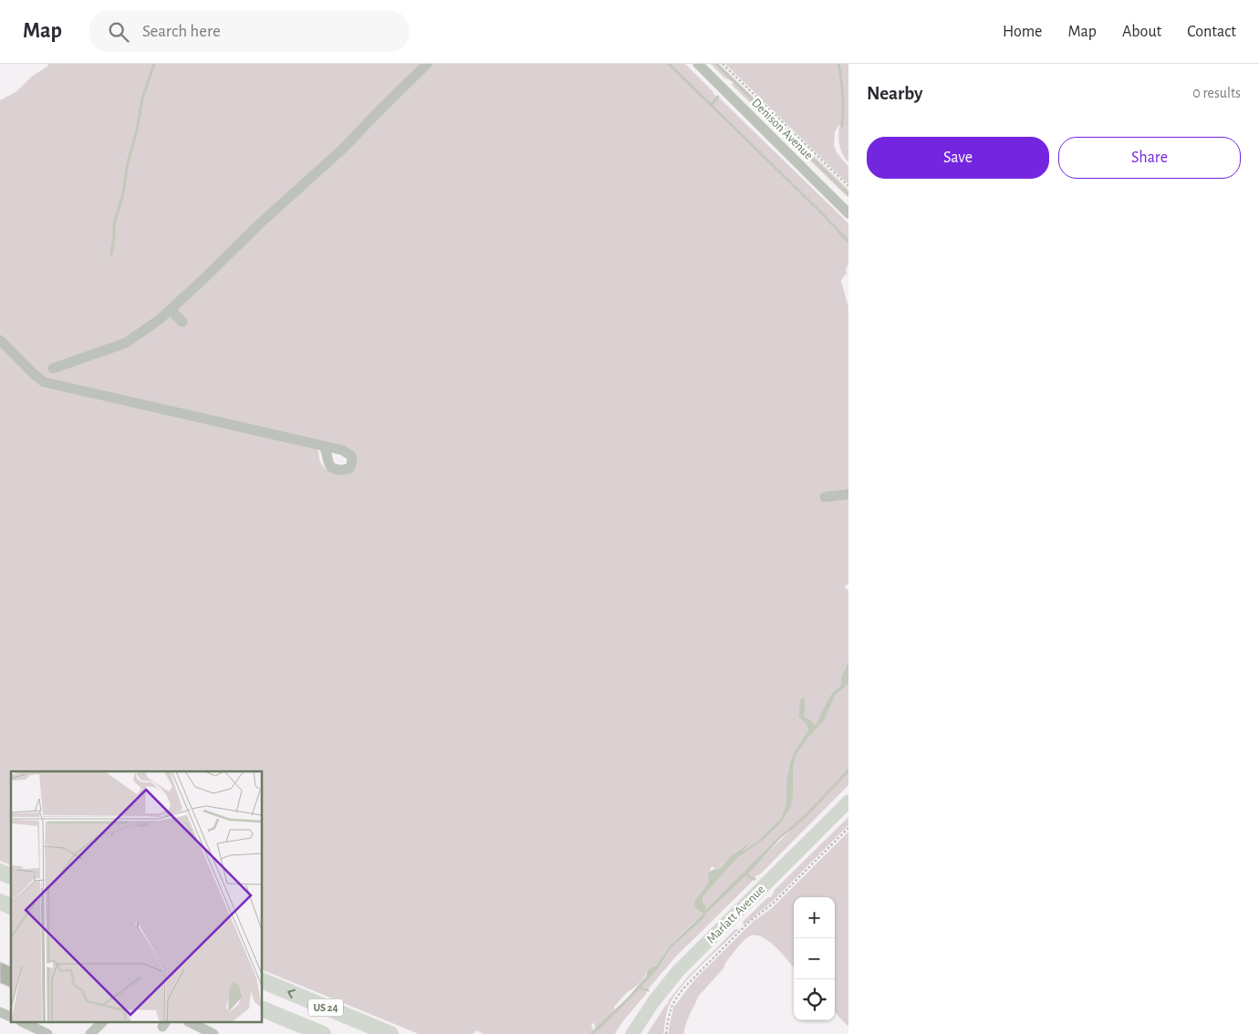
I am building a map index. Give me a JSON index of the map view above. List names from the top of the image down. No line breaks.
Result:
{"streets":{"highway":["US 24"],"main road":["Marlatt Avenue"],"street":["Denison Avenue"]},"page":{"header":"Map","search":"Search here","nav":["Home","Map","About","Contact"],"heading":["Nearby","0 results"],"buttons":["Save","Share"],"map_buttons":["+","−"]}}
